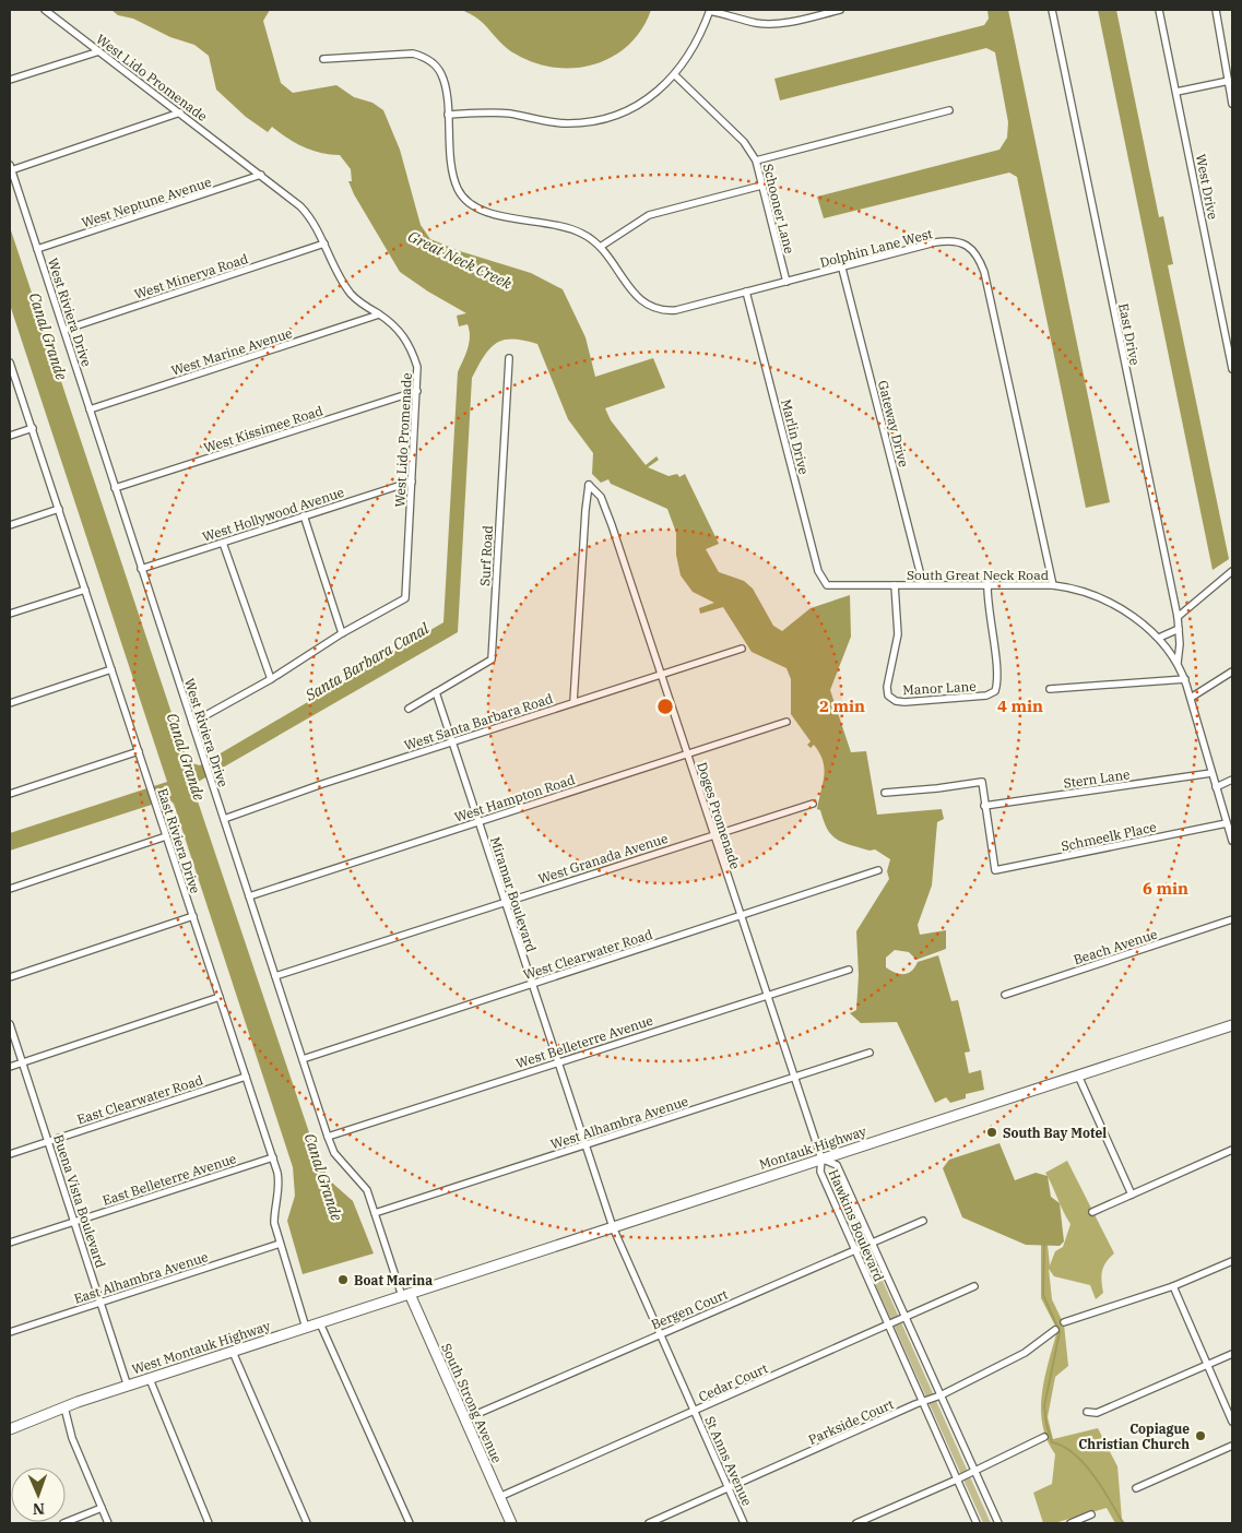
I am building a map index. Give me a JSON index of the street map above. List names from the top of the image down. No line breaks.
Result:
{"streets":{"main road":["Montauk Highway","West Montauk Highway","South Strong Avenue"],"street":["West Lido Promenade","West Drive","West Neptune Avenue","Schooner Lane","Dolphin Lane West","West Minerva Road","West Riviera Drive","East Drive","West Marine Avenue","Gateway Drive","West Kissimee Road","Marlin Drive","West Hollywood Avenue","Surf Road","South Great Neck Road","Manor Lane","West Santa Barbara Road","Stern Lane","West Hampton Road","Doges Promenade","Schmeelk Place","East Riviera Drive","West Granada Avenue","Miramar Boulevard","Beach Avenue","West Clearwater Road","West Belleterre Avenue","East Clearwater Road","West Alhambra Avenue","East Belleterre Avenue","Buena Vista Boulevard","Hawkins Boulevard","East Alhambra Avenue","Bergen Court","Cedar Court","Parkside Court","St Anns Avenue"]},"crossings":[["West Lido Promenade","West Neptune Avenue"],["West Lido Promenade","West Minerva Road"],["West Lido Promenade","West Riviera Drive"],["West Lido Promenade","West Marine Avenue"],["West Lido Promenade","West Kissimee Road"],["West Lido Promenade","West Hollywood Avenue"],["West Neptune Avenue","West Riviera Drive"],["Schooner Lane","Dolphin Lane West"],["Dolphin Lane West","Gateway Drive"],["Dolphin Lane West","Marlin Drive"],["Dolphin Lane West","South Great Neck Road"],["West Minerva Road","West Riviera Drive"],["West Riviera Drive","West Marine Avenue"],["West Riviera Drive","West Kissimee Road"],["West Riviera Drive","West Hollywood Avenue"],["West Riviera Drive","West Santa Barbara Road"],["West Riviera Drive","West Hampton Road"],["West Riviera Drive","West Granada Avenue"],["West Riviera Drive","West Clearwater Road"],["West Riviera Drive","West Belleterre Avenue"],["West Riviera Drive","West Alhambra Avenue"],["West Riviera Drive","Montauk Highway"],["West Riviera Drive","West Montauk Highway"],["West Riviera Drive","South Strong Avenue"],["East Drive","South Great Neck Road"],["Gateway Drive","South Great Neck Road"],["Marlin Drive","South Great Neck Road"],["Surf Road","Miramar Boulevard"],["South Great Neck Road","Manor Lane"],["South Great Neck Road","Stern Lane"],["South Great Neck Road","Schmeelk Place"],["West Santa Barbara Road","Doges Promenade"],["West Santa Barbara Road","Miramar Boulevard"],["Stern Lane","Schmeelk Place"],["West Hampton Road","Doges Promenade"],["West Hampton Road","Miramar Boulevard"],["Doges Promenade","West Granada Avenue"],["Doges Promenade","West Clearwater Road"],["Doges Promenade","West Belleterre Avenue"],["Doges Promenade","West Alhambra Avenue"],["Doges Promenade","Montauk Highway"],["Doges Promenade","Hawkins Boulevard"],["East Riviera Drive","East Clearwater Road"],["East Riviera Drive","East Belleterre Avenue"],["East Riviera Drive","East Alhambra Avenue"],["East Riviera Drive","West Montauk Highway"],["West Granada Avenue","Miramar Boulevard"],["Miramar Boulevard","West Clearwater Road"],["Miramar Boulevard","West Belleterre Avenue"],["Miramar Boulevard","West Alhambra Avenue"],["Miramar Boulevard","Montauk Highway"],["Miramar Boulevard","St Anns Avenue"],["East Clearwater Road","Buena Vista Boulevard"],["Montauk Highway","Hawkins Boulevard"],["Montauk Highway","West Montauk Highway"],["Montauk Highway","South Strong Avenue"],["Montauk Highway","St Anns Avenue"],["East Belleterre Avenue","Buena Vista Boulevard"],["Buena Vista Boulevard","East Alhambra Avenue"],["Buena Vista Boulevard","West Montauk Highway"],["Hawkins Boulevard","Bergen Court"],["Hawkins Boulevard","Cedar Court"],["Hawkins Boulevard","Parkside Court"],["Bergen Court","South Strong Avenue"],["Bergen Court","St Anns Avenue"],["West Montauk Highway","South Strong Avenue"],["Cedar Court","South Strong Avenue"],["Cedar Court","St Anns Avenue"],["Parkside Court","St Anns Avenue"]],"water":["Great Neck Creek","Canal Grande","Santa Barbara Canal"],"places":["South Bay Motel","Boat Marina","Copiague Christian Church"],"north":"bottom","rings":["2 min","4 min","6 min"]}
